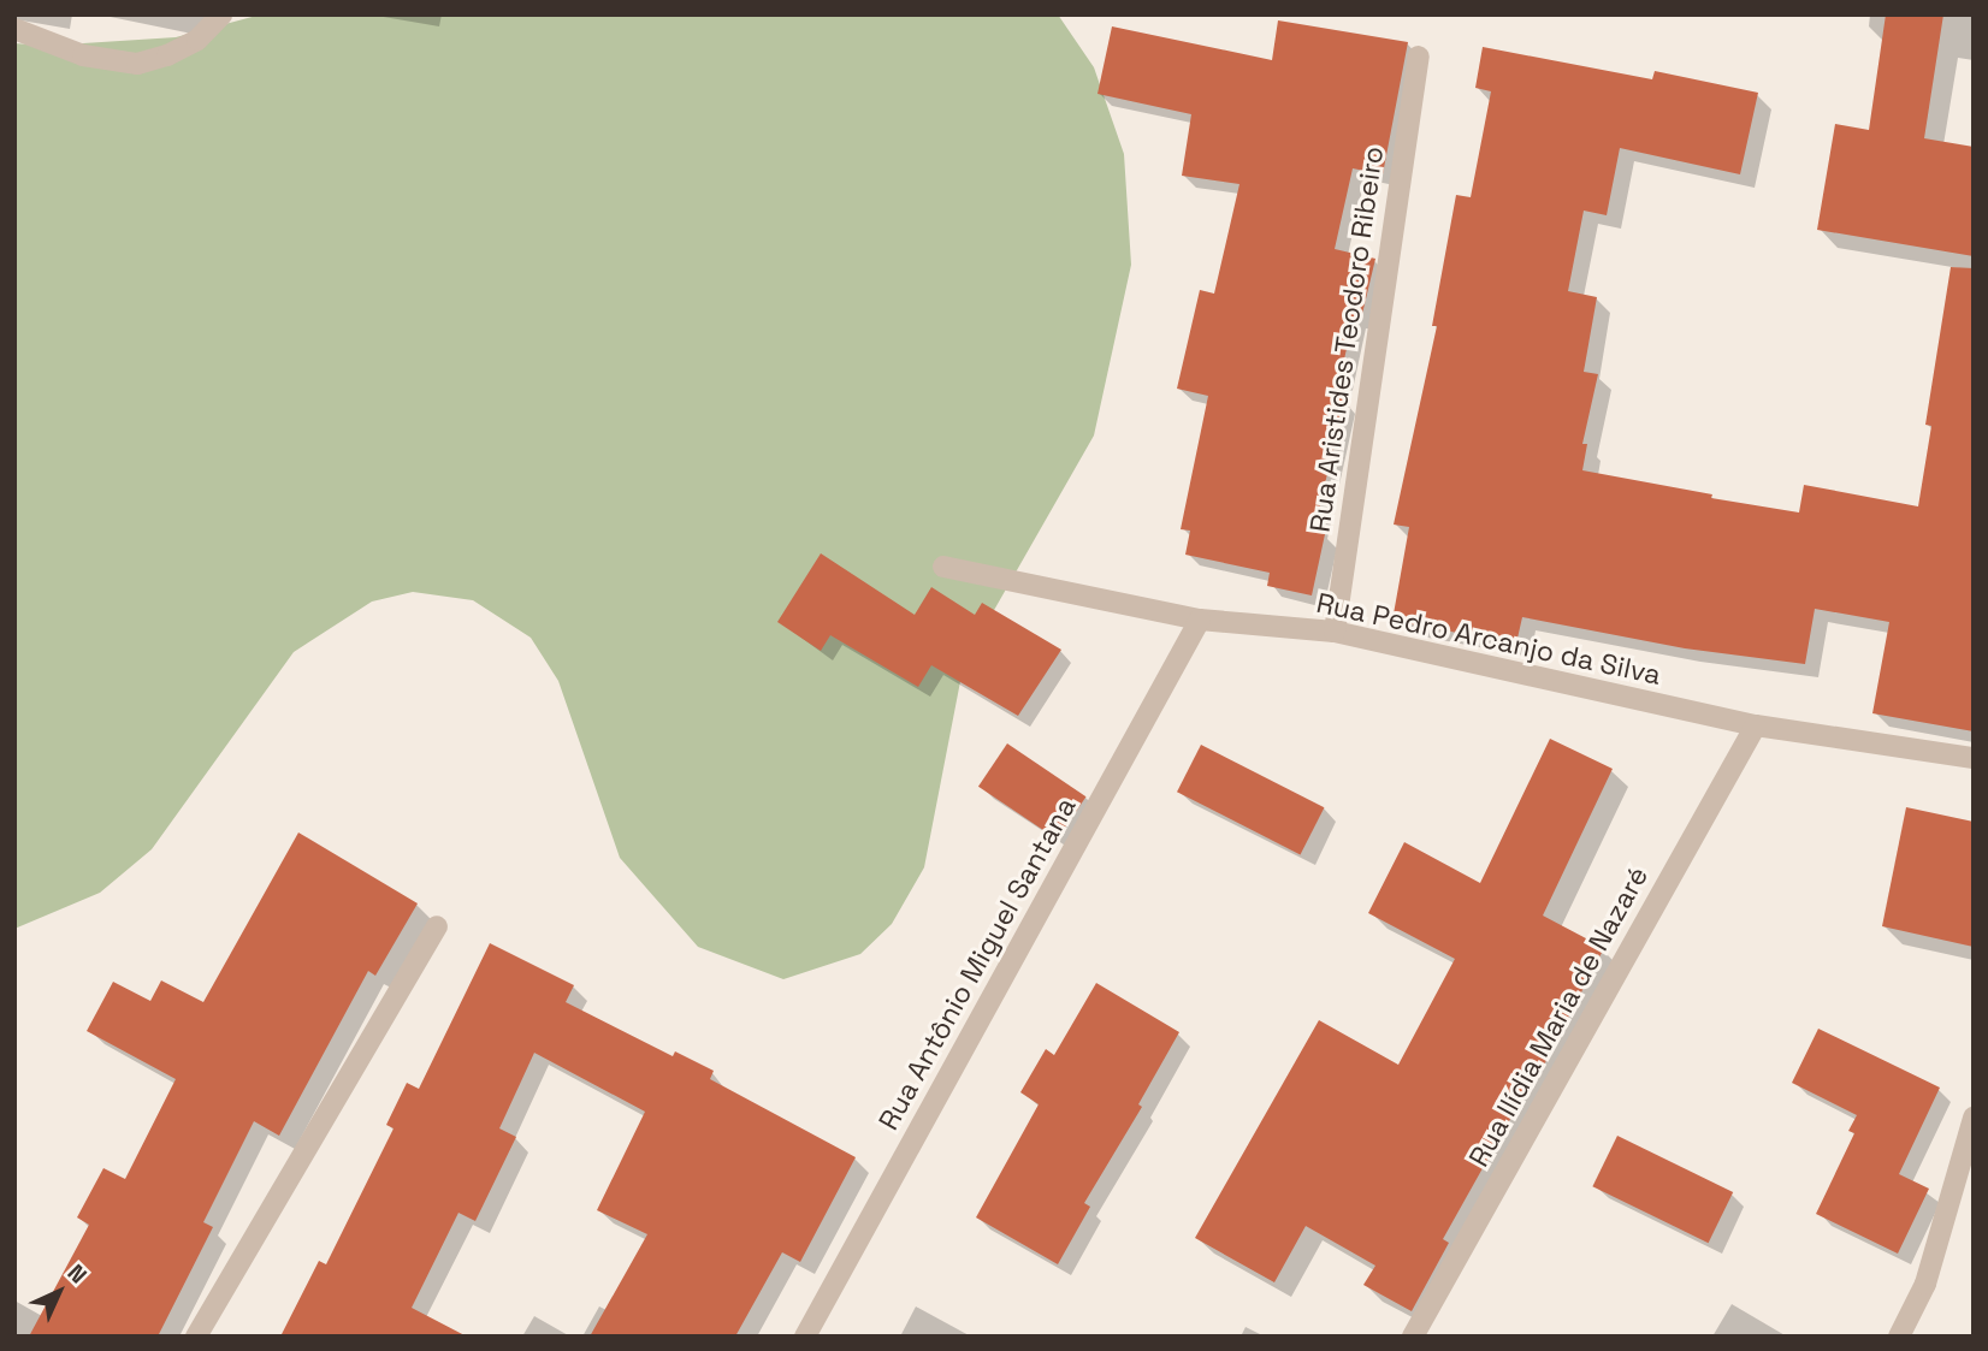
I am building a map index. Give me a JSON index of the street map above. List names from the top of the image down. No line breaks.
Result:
{"streets":{"street":["Rua Aristides Teodoro Ribeiro","Rua Pedro Arcanjo da Silva","Rua Antônio Miguel Santana","Rua Ilídia Maria de Nazaré"]},"crossings":[["Rua Aristides Teodoro Ribeiro","Rua Pedro Arcanjo da Silva"],["Rua Pedro Arcanjo da Silva","Rua Antônio Miguel Santana"],["Rua Pedro Arcanjo da Silva","Rua Ilídia Maria de Nazaré"]],"north":"top right"}
